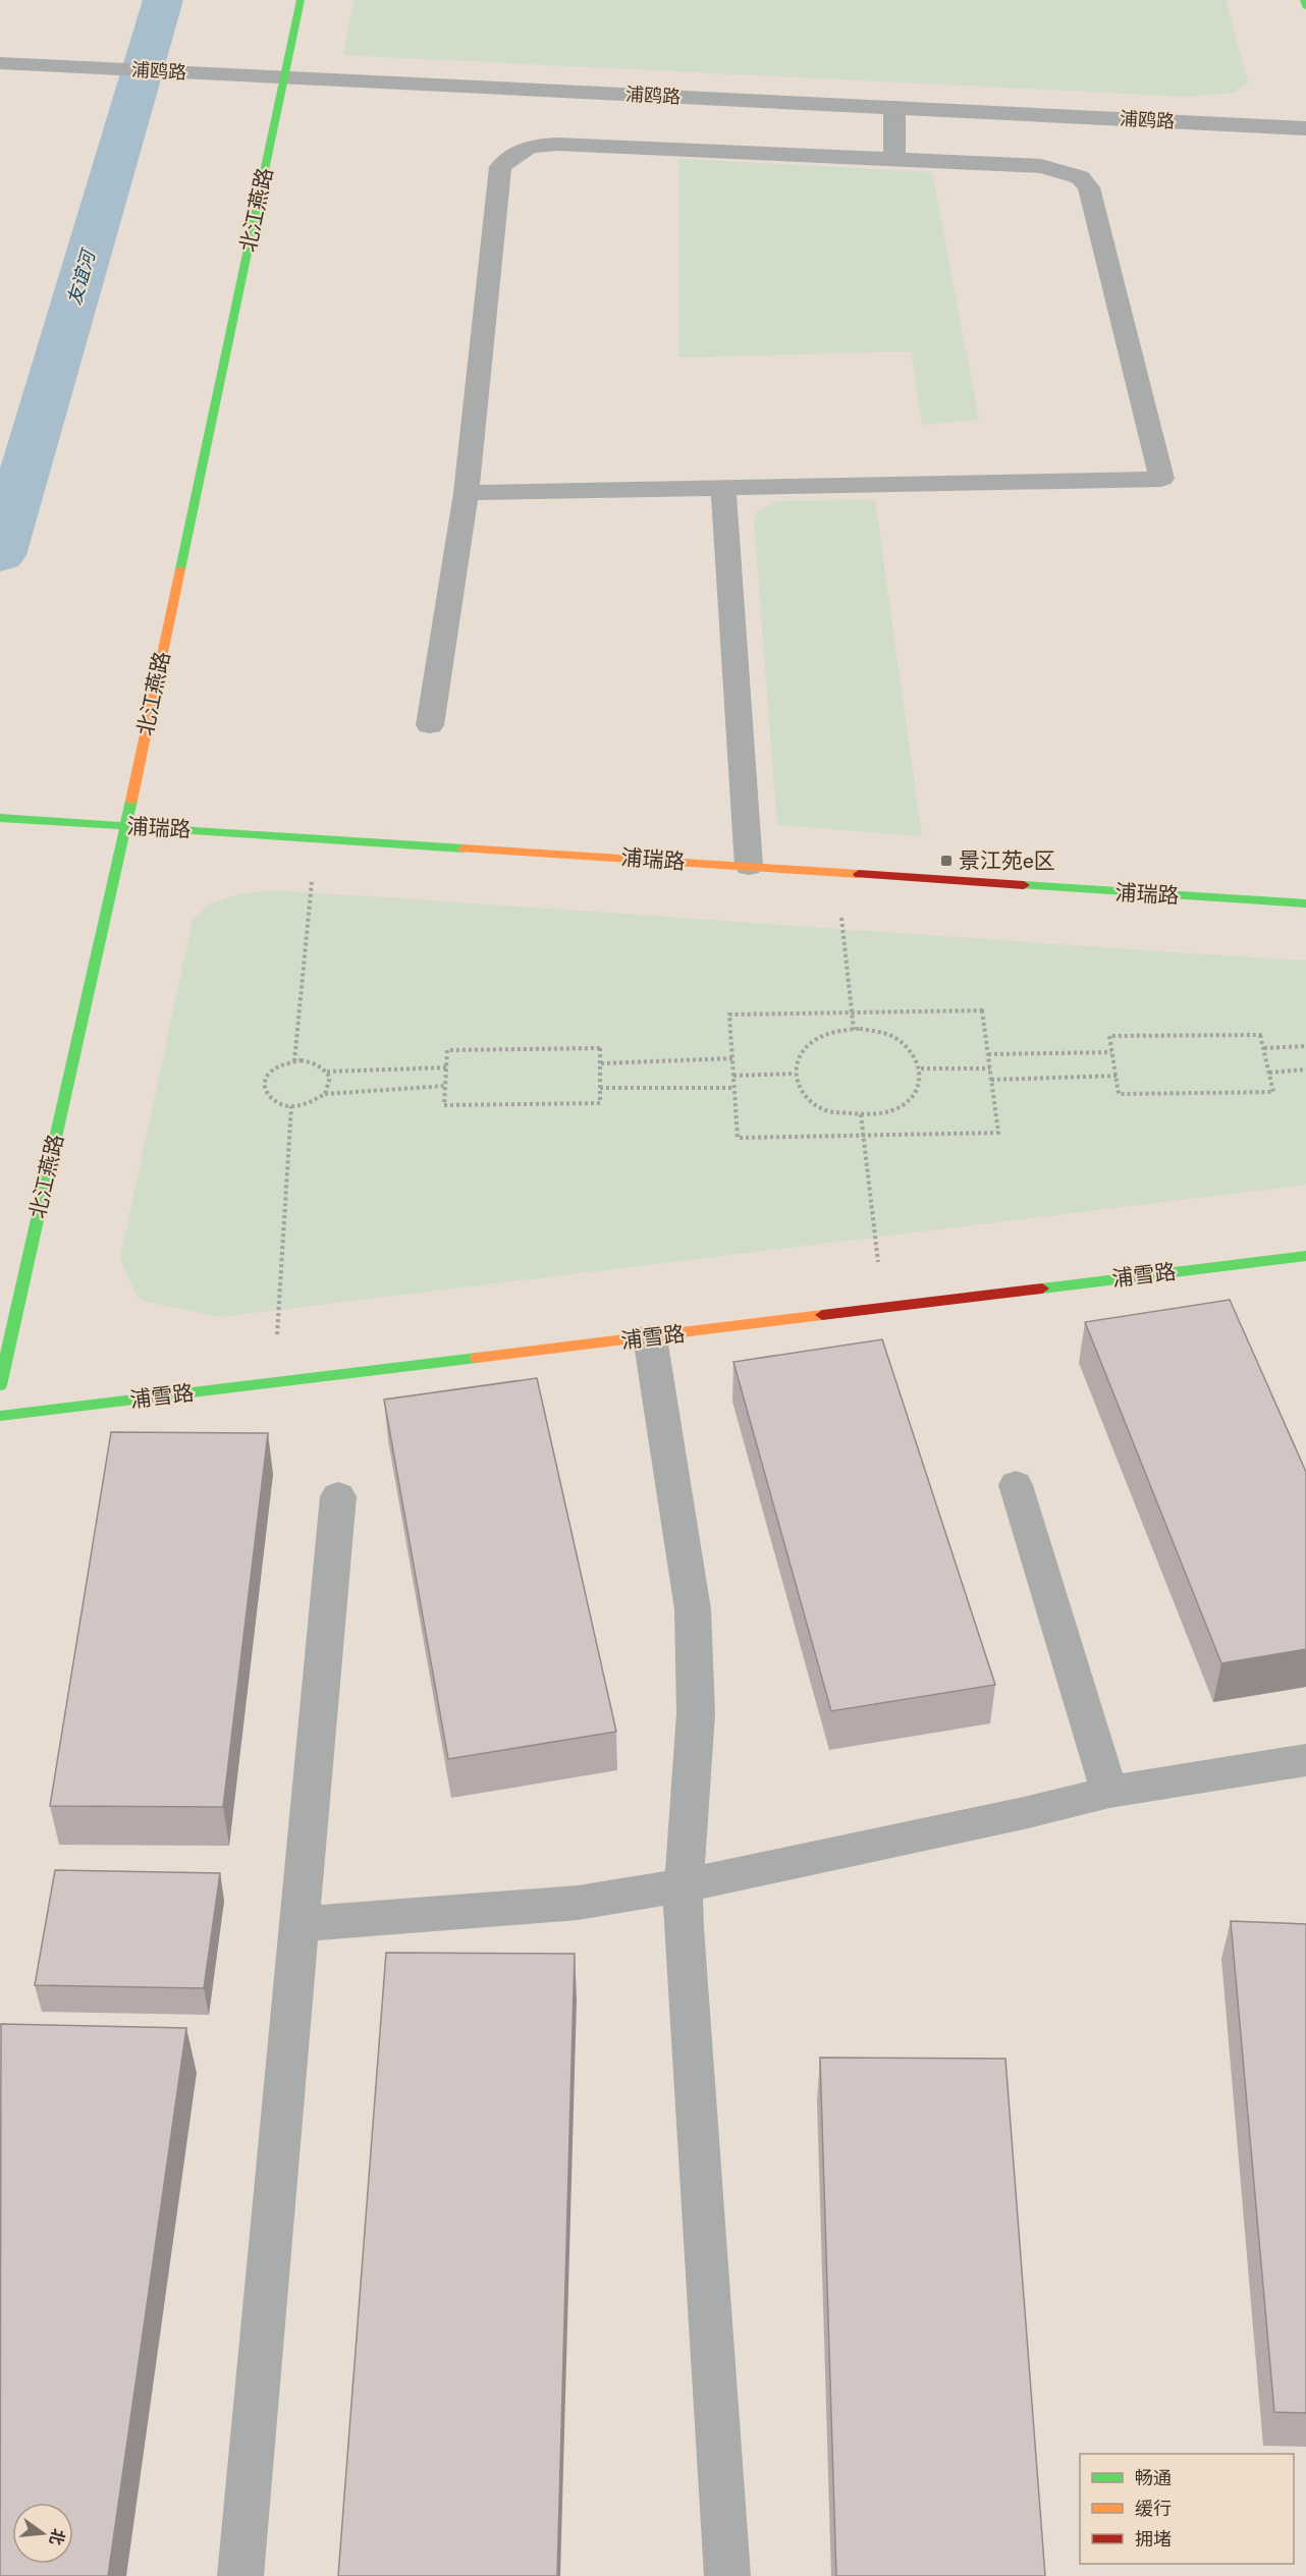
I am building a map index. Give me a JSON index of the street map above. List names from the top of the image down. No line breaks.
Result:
{"streets":{"street":["浦鸥路","北江燕路","浦瑞路","浦雪路"]},"crossings":[["浦鸥路","北江燕路"],["北江燕路","浦瑞路"]],"water":["友谊河"],"places":{"transit":["景江苑e区"]},"legend":["畅通","缓行","拥堵"],"north":"right"}
